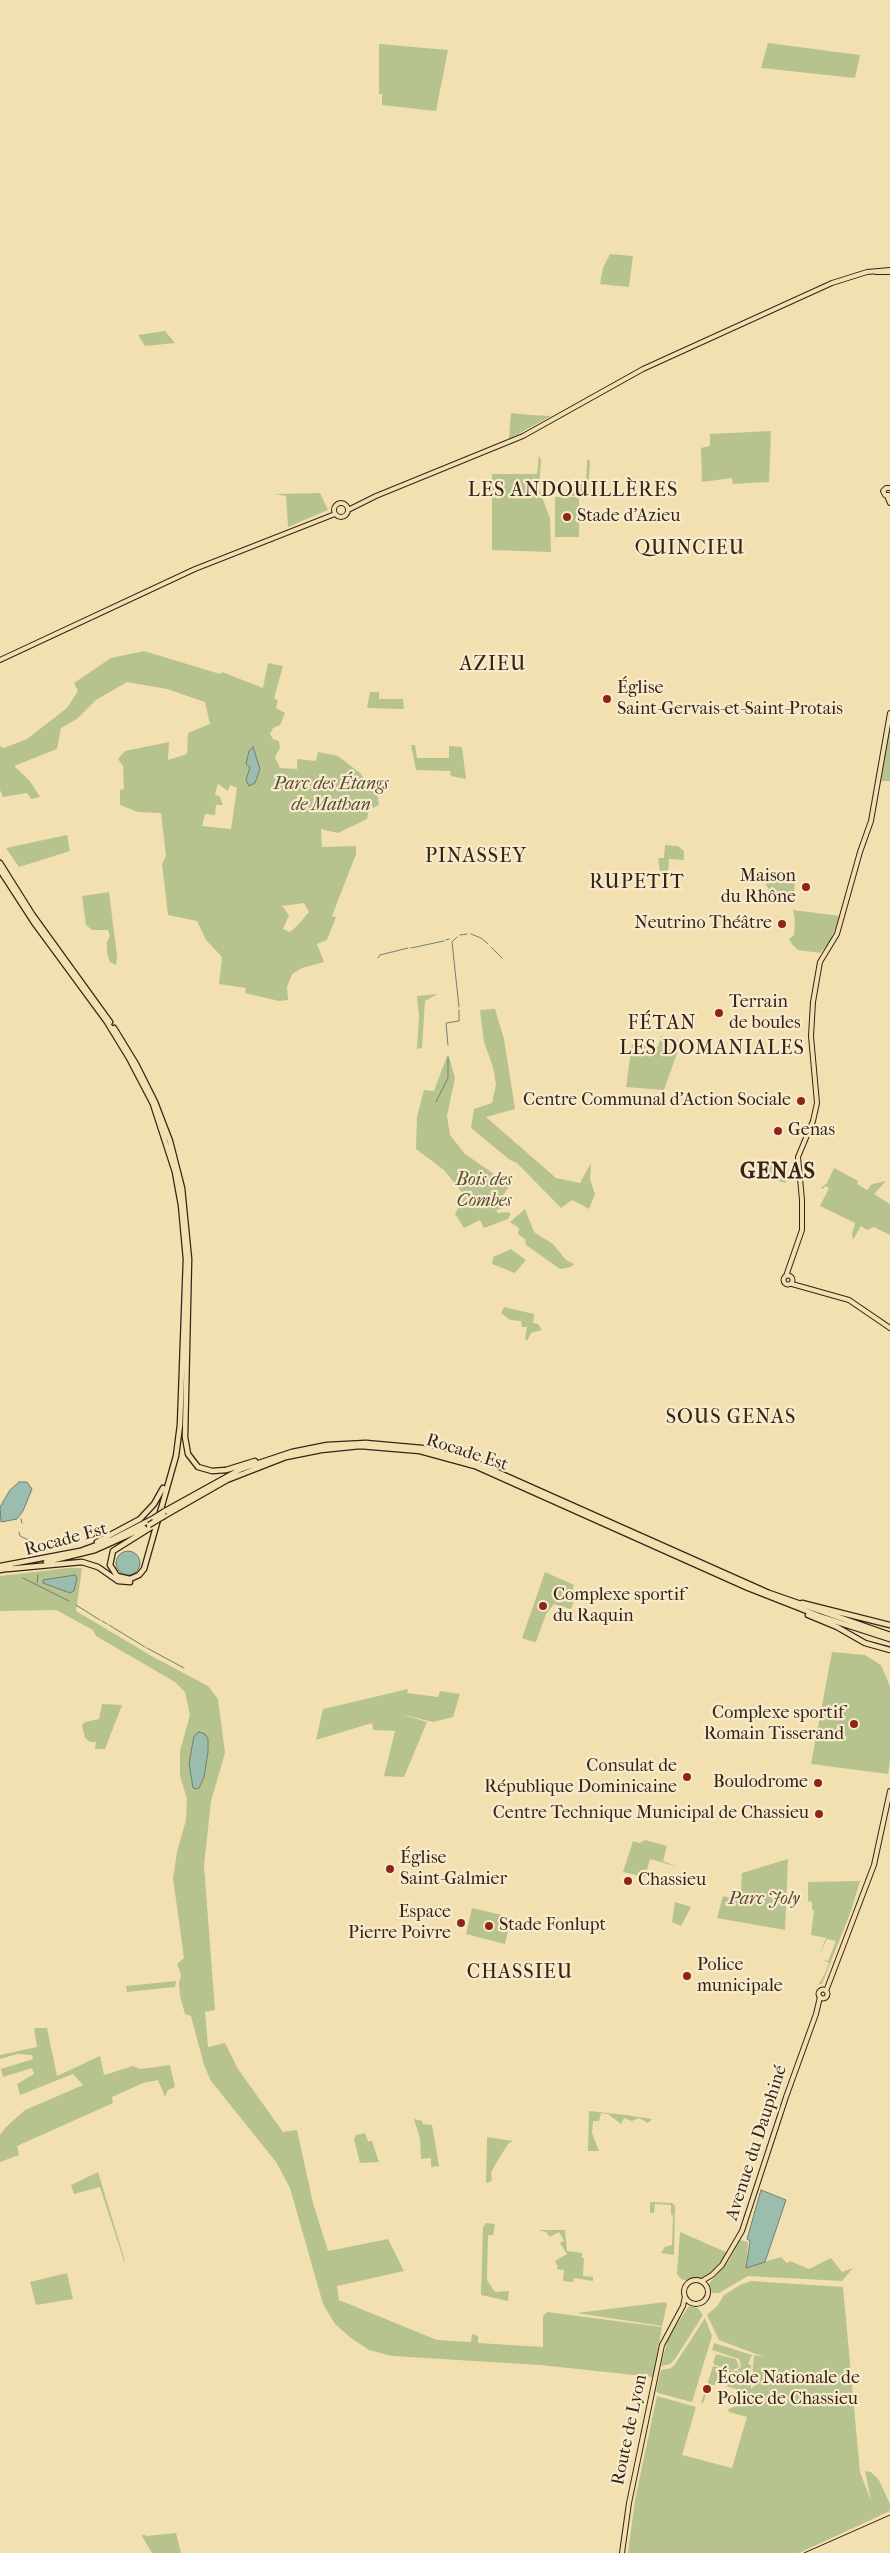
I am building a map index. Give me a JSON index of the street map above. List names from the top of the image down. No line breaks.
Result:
{"streets":{"highway":["Rocade Est"],"main road":["Avenue du Dauphiné","Route de Lyon"]},"crossings":[["Avenue du Dauphiné","Route de Lyon"]],"districts":["LES ANDOUILLÈRES","QUINCIEU","AZIEU","PINASSEY","RUPETIT","FÉTAN","LES DOMANIALES","GENAS","SOUS GENAS","CHASSIEU"],"parks":["Parc des Étangs de Mathan","Bois des Combes","Parc Joly"],"places":["Stade d'Azieu","Église Saint-Gervais-et-Saint-Protais","Maison du Rhône","Neutrino Théâtre","Terrain de boules","Centre Communal d'Action Sociale","Genas","Complexe sportif du Raquin","Complexe sportif Romain Tisserand","Consulat de République Dominicaine","Boulodrome","Centre Technique Municipal de Chassieu","Église Saint-Galmier","Chassieu","Espace Pierre Poivre","Stade Fonlupt","Police municipale","École Nationale de Police de Chassieu"]}
